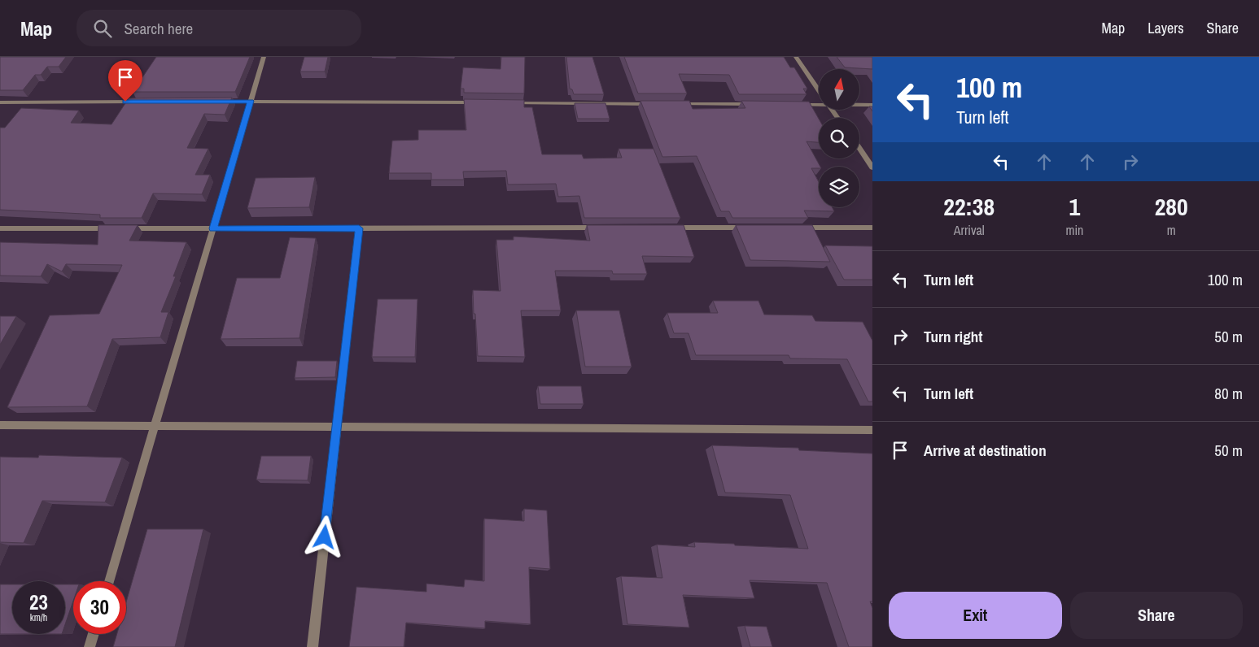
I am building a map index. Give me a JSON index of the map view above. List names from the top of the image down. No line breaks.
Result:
{"north":"top","page":{"header":"Map","search":"Search here","nav":["Map","Layers","Share"],"turn":["100 m","Turn left"],"eta":["22:38","Arrival","1","min","280","m"],"list":[{"name":"Turn left","value":"100 m"},{"name":"Turn right","value":"50 m"},{"name":"Turn left","value":"80 m"},{"name":"Arrive at destination","value":"50 m"}],"speed":"23 km/h","limit":"30","buttons":["Exit","Share"]}}
